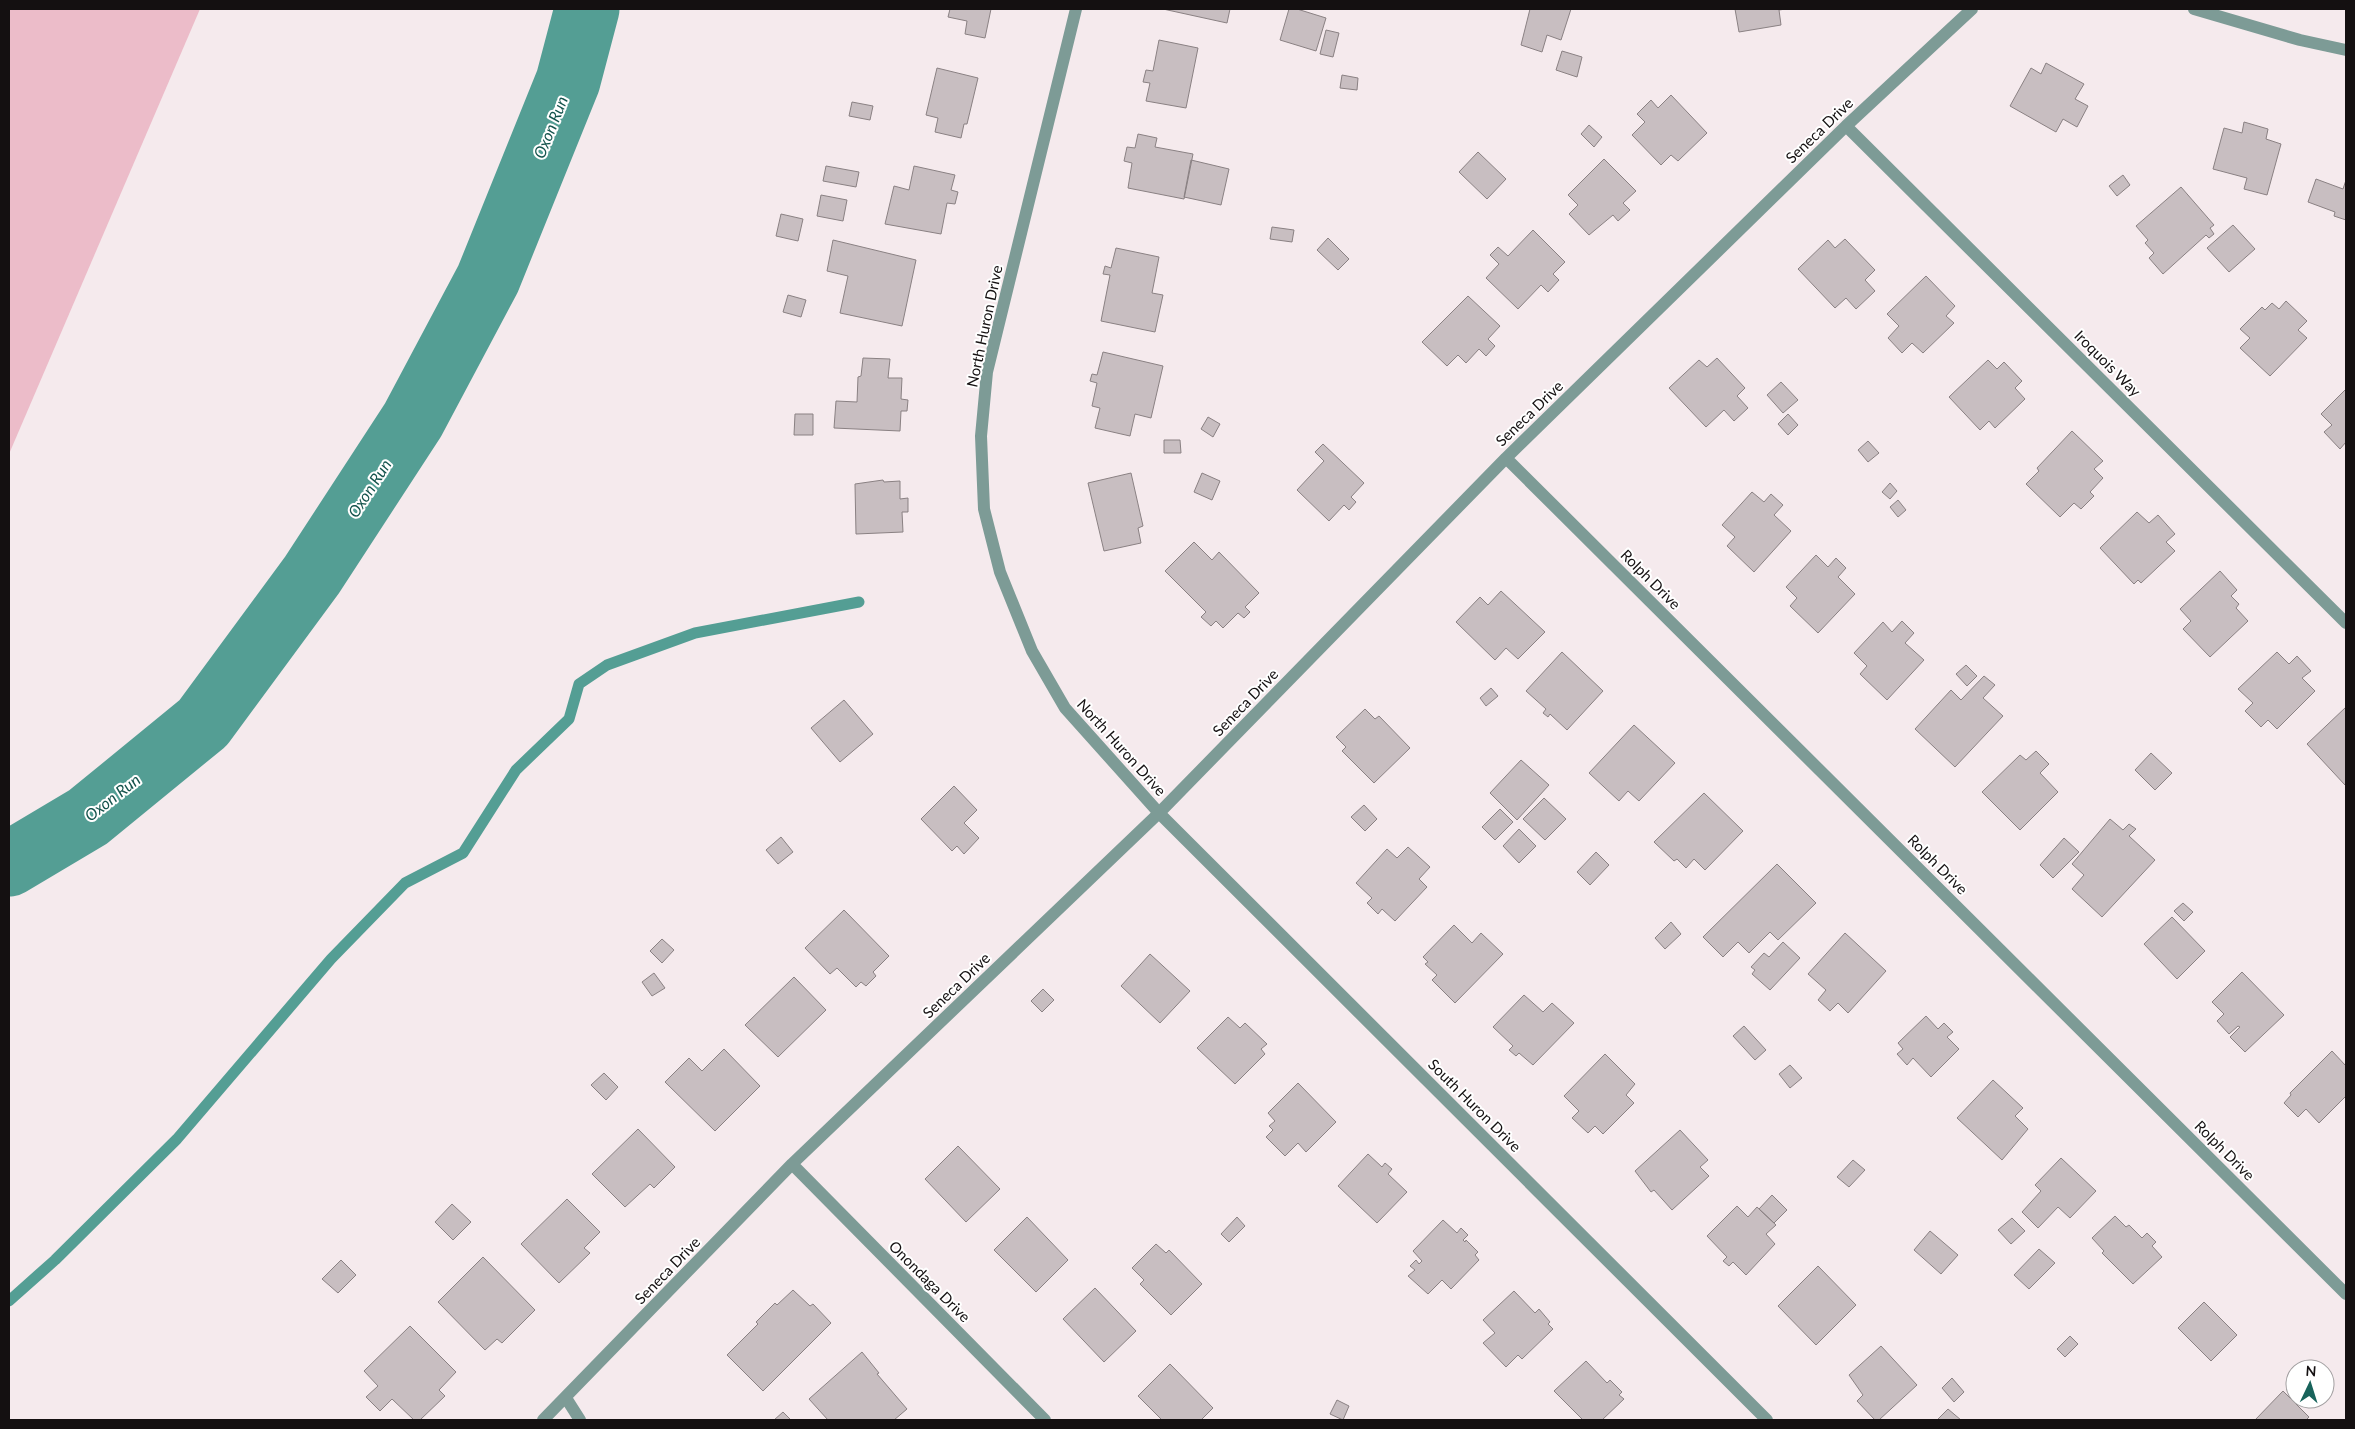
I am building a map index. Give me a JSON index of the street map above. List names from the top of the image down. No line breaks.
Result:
{"streets":{"street":["Seneca Drive","North Huron Drive","Iroquois Way","Rolph Drive","South Huron Drive","Onondaga Drive"]},"crossings":[["Seneca Drive","North Huron Drive"],["Seneca Drive","Iroquois Way"],["Seneca Drive","Rolph Drive"],["Seneca Drive","South Huron Drive"],["Seneca Drive","Onondaga Drive"],["North Huron Drive","South Huron Drive"]],"water":["Oxon Run"],"north":"top"}
